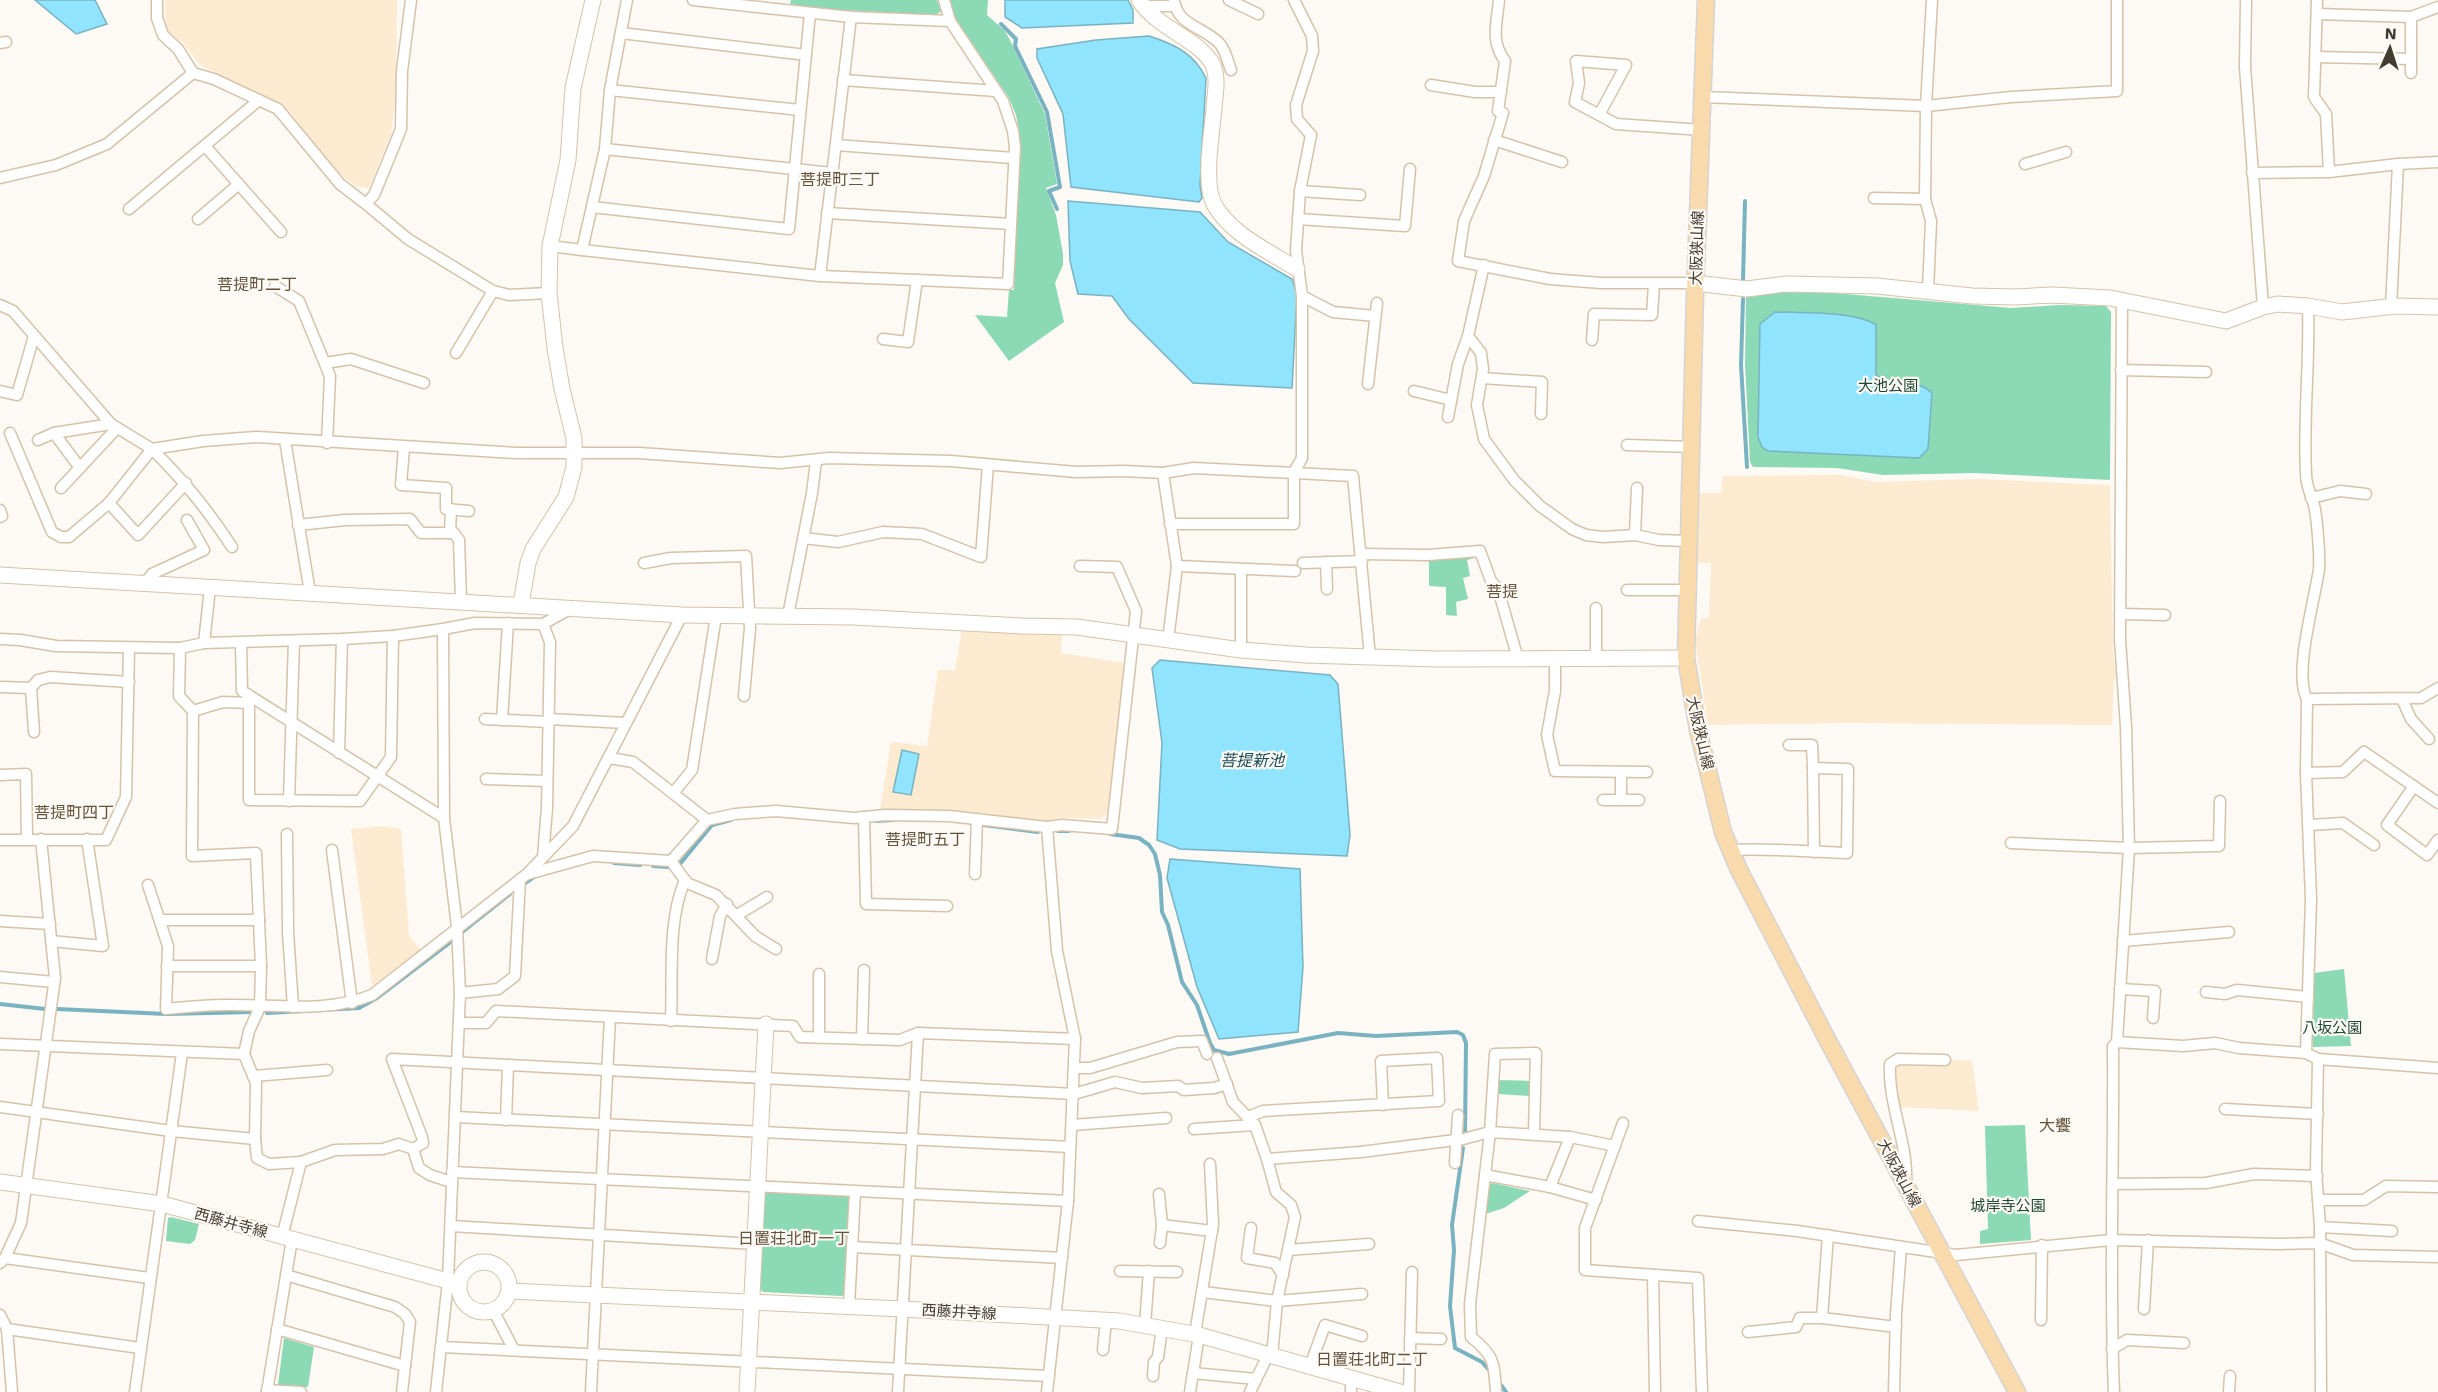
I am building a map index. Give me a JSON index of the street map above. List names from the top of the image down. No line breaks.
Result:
{"streets":{"main road":["大阪狭山線"],"street":["西藤井寺線"]},"districts":["菩提町三丁","菩提町二丁","菩提","菩提町四丁","菩提町五丁","大饗","日置荘北町一丁","日置荘北町二丁"],"water":["菩提新池"],"parks":["大池公園","八坂公園","城岸寺公園"],"north":"top"}
